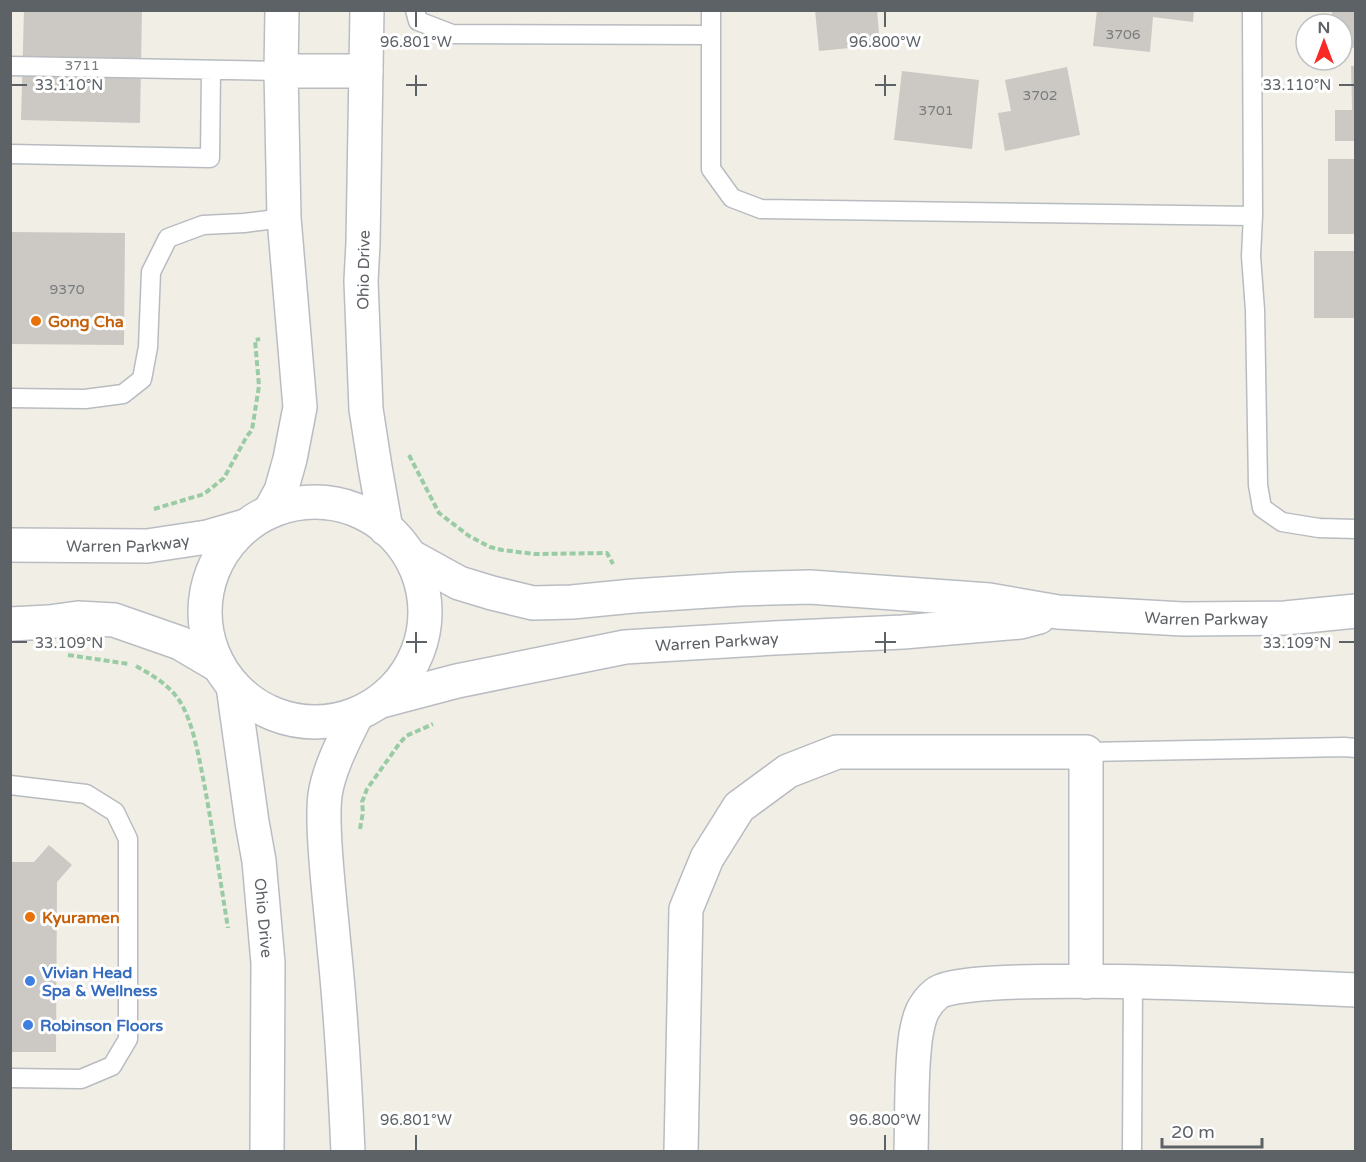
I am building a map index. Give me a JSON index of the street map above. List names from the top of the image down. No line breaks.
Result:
{"streets":{"main road":["Ohio Drive","Warren Parkway"]},"crossings":[["Ohio Drive","Warren Parkway"]],"places":["Gong Cha","Kyuramen","Vivian Head Spa & Wellness","Robinson Floors"],"house_numbers":["3706","3711","3702","3701","9370"],"scale_bar":"20 m","north":"top","coordinates":["96.801°W","96.800°W","33.110°N","33.109°N"]}
